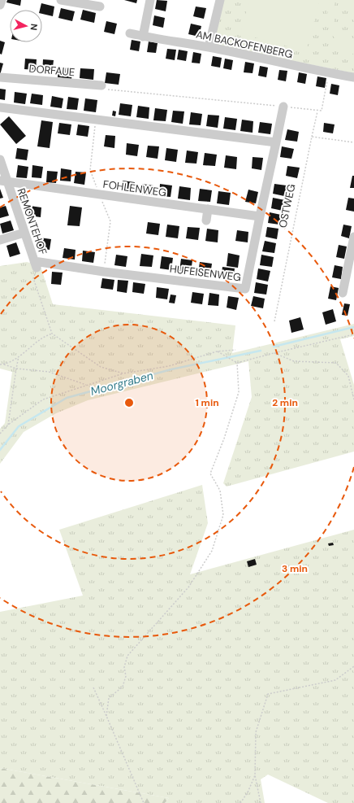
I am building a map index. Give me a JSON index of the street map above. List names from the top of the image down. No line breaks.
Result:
{"streets":{"street":["AM BACKOFENBERG","DORFAUE","FOHLENWEG","REMONTEHOF","HUFEISENWEG"],"path":["OSTWEG"]},"crossings":[["AM BACKOFENBERG","OSTWEG"],["FOHLENWEG","REMONTEHOF"],["FOHLENWEG","HUFEISENWEG"],["REMONTEHOF","HUFEISENWEG"]],"water":["Moorgraben"],"north":"right","rings":["1 min","2 min","3 min"]}
